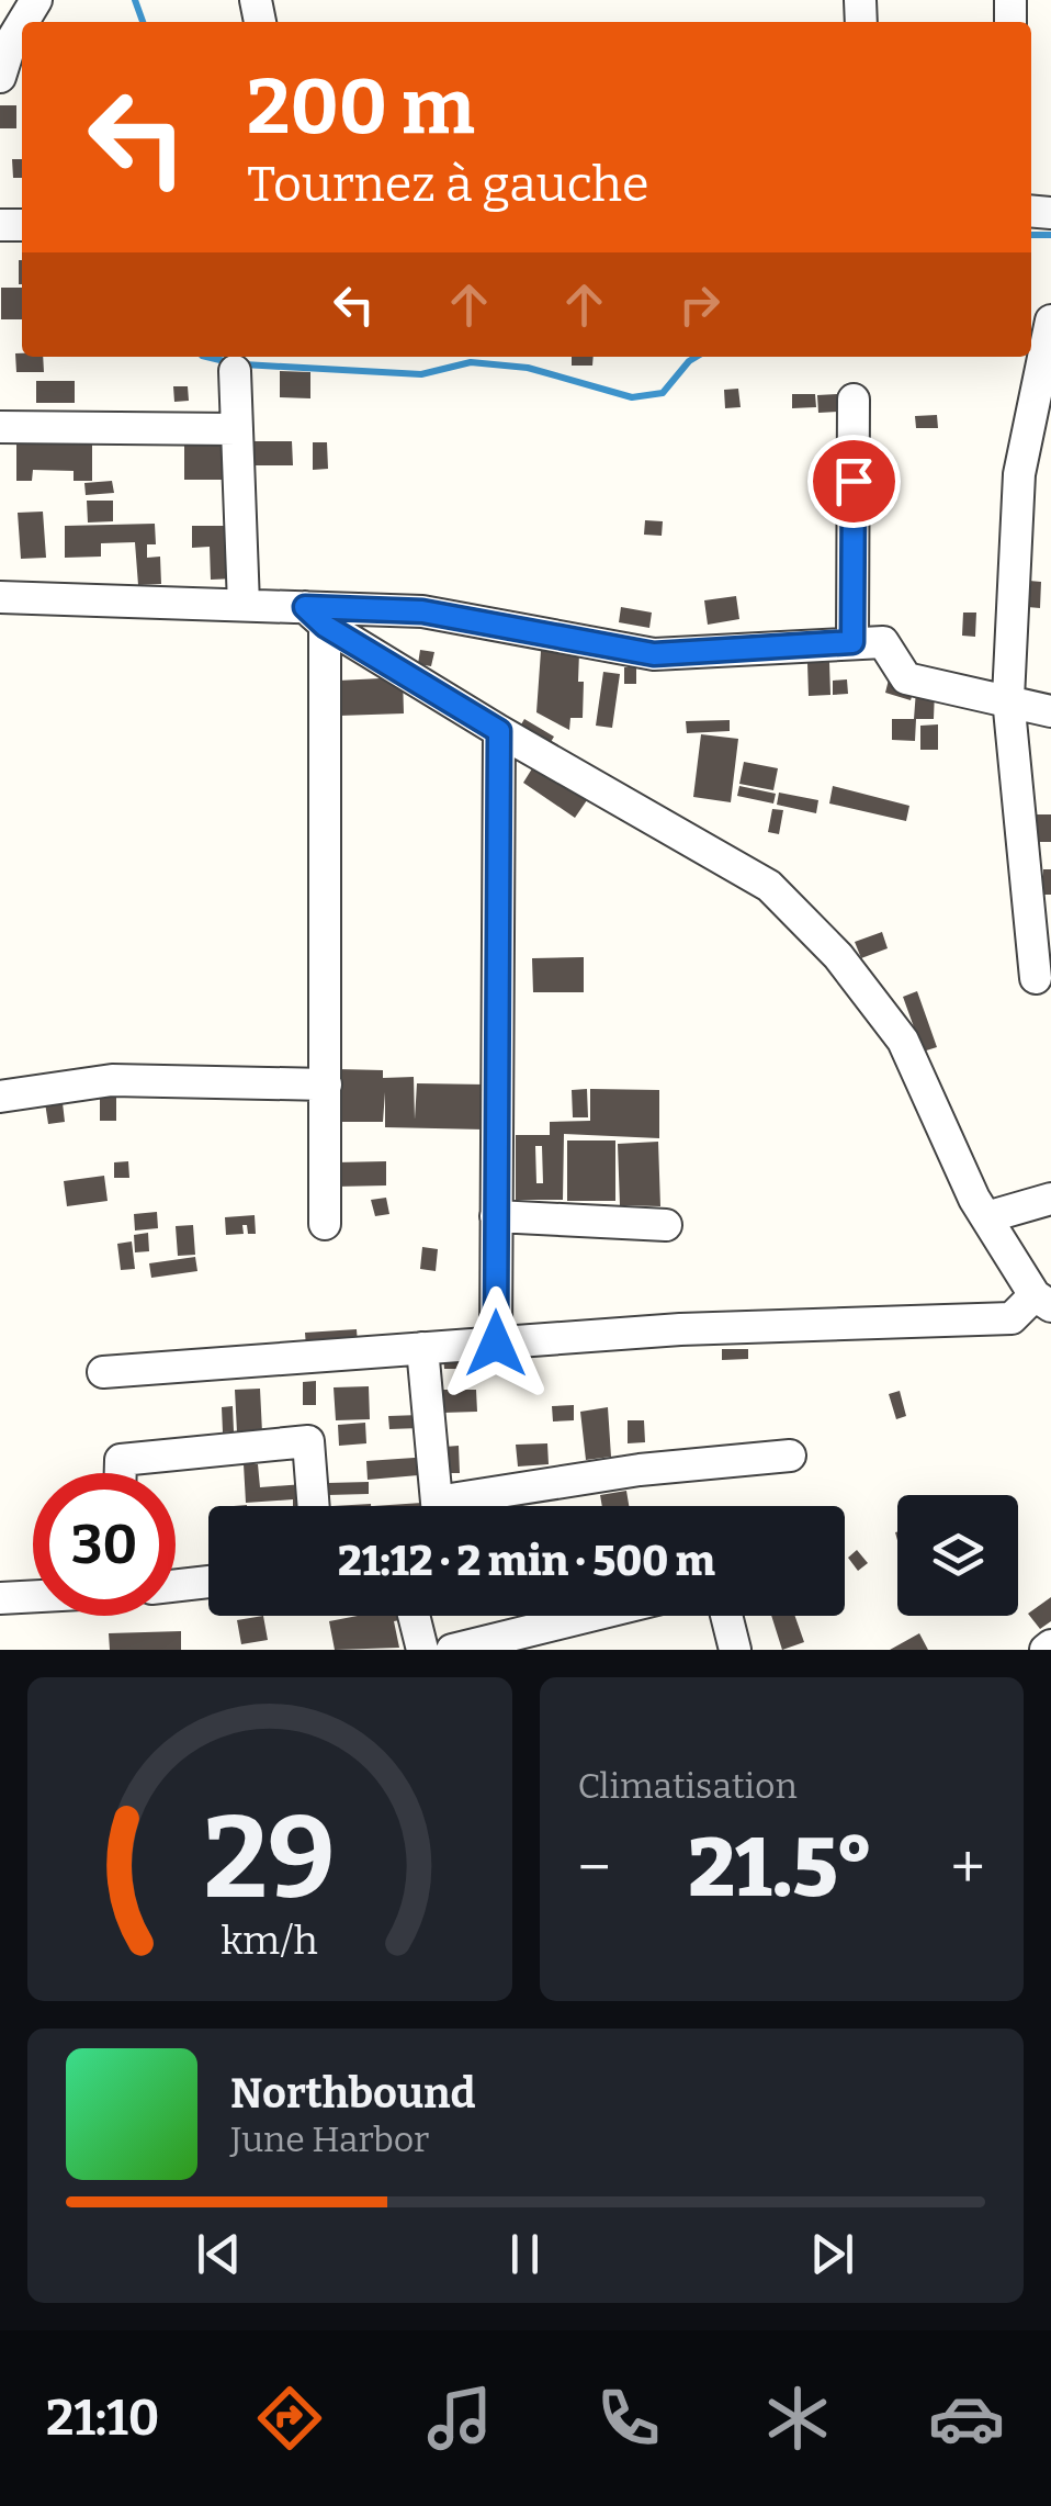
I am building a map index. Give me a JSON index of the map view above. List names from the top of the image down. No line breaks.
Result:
{"page":{"turn":["200 m","Tournez à gauche"],"limit":"30","trip":"21:12 · 2 min · 500 m","tile":"Climatisation","heat":["−","21.5°","+"],"song":["Northbound","June Harbor"],"tabs":"21:10","gauge":["29","km/h"]}}
